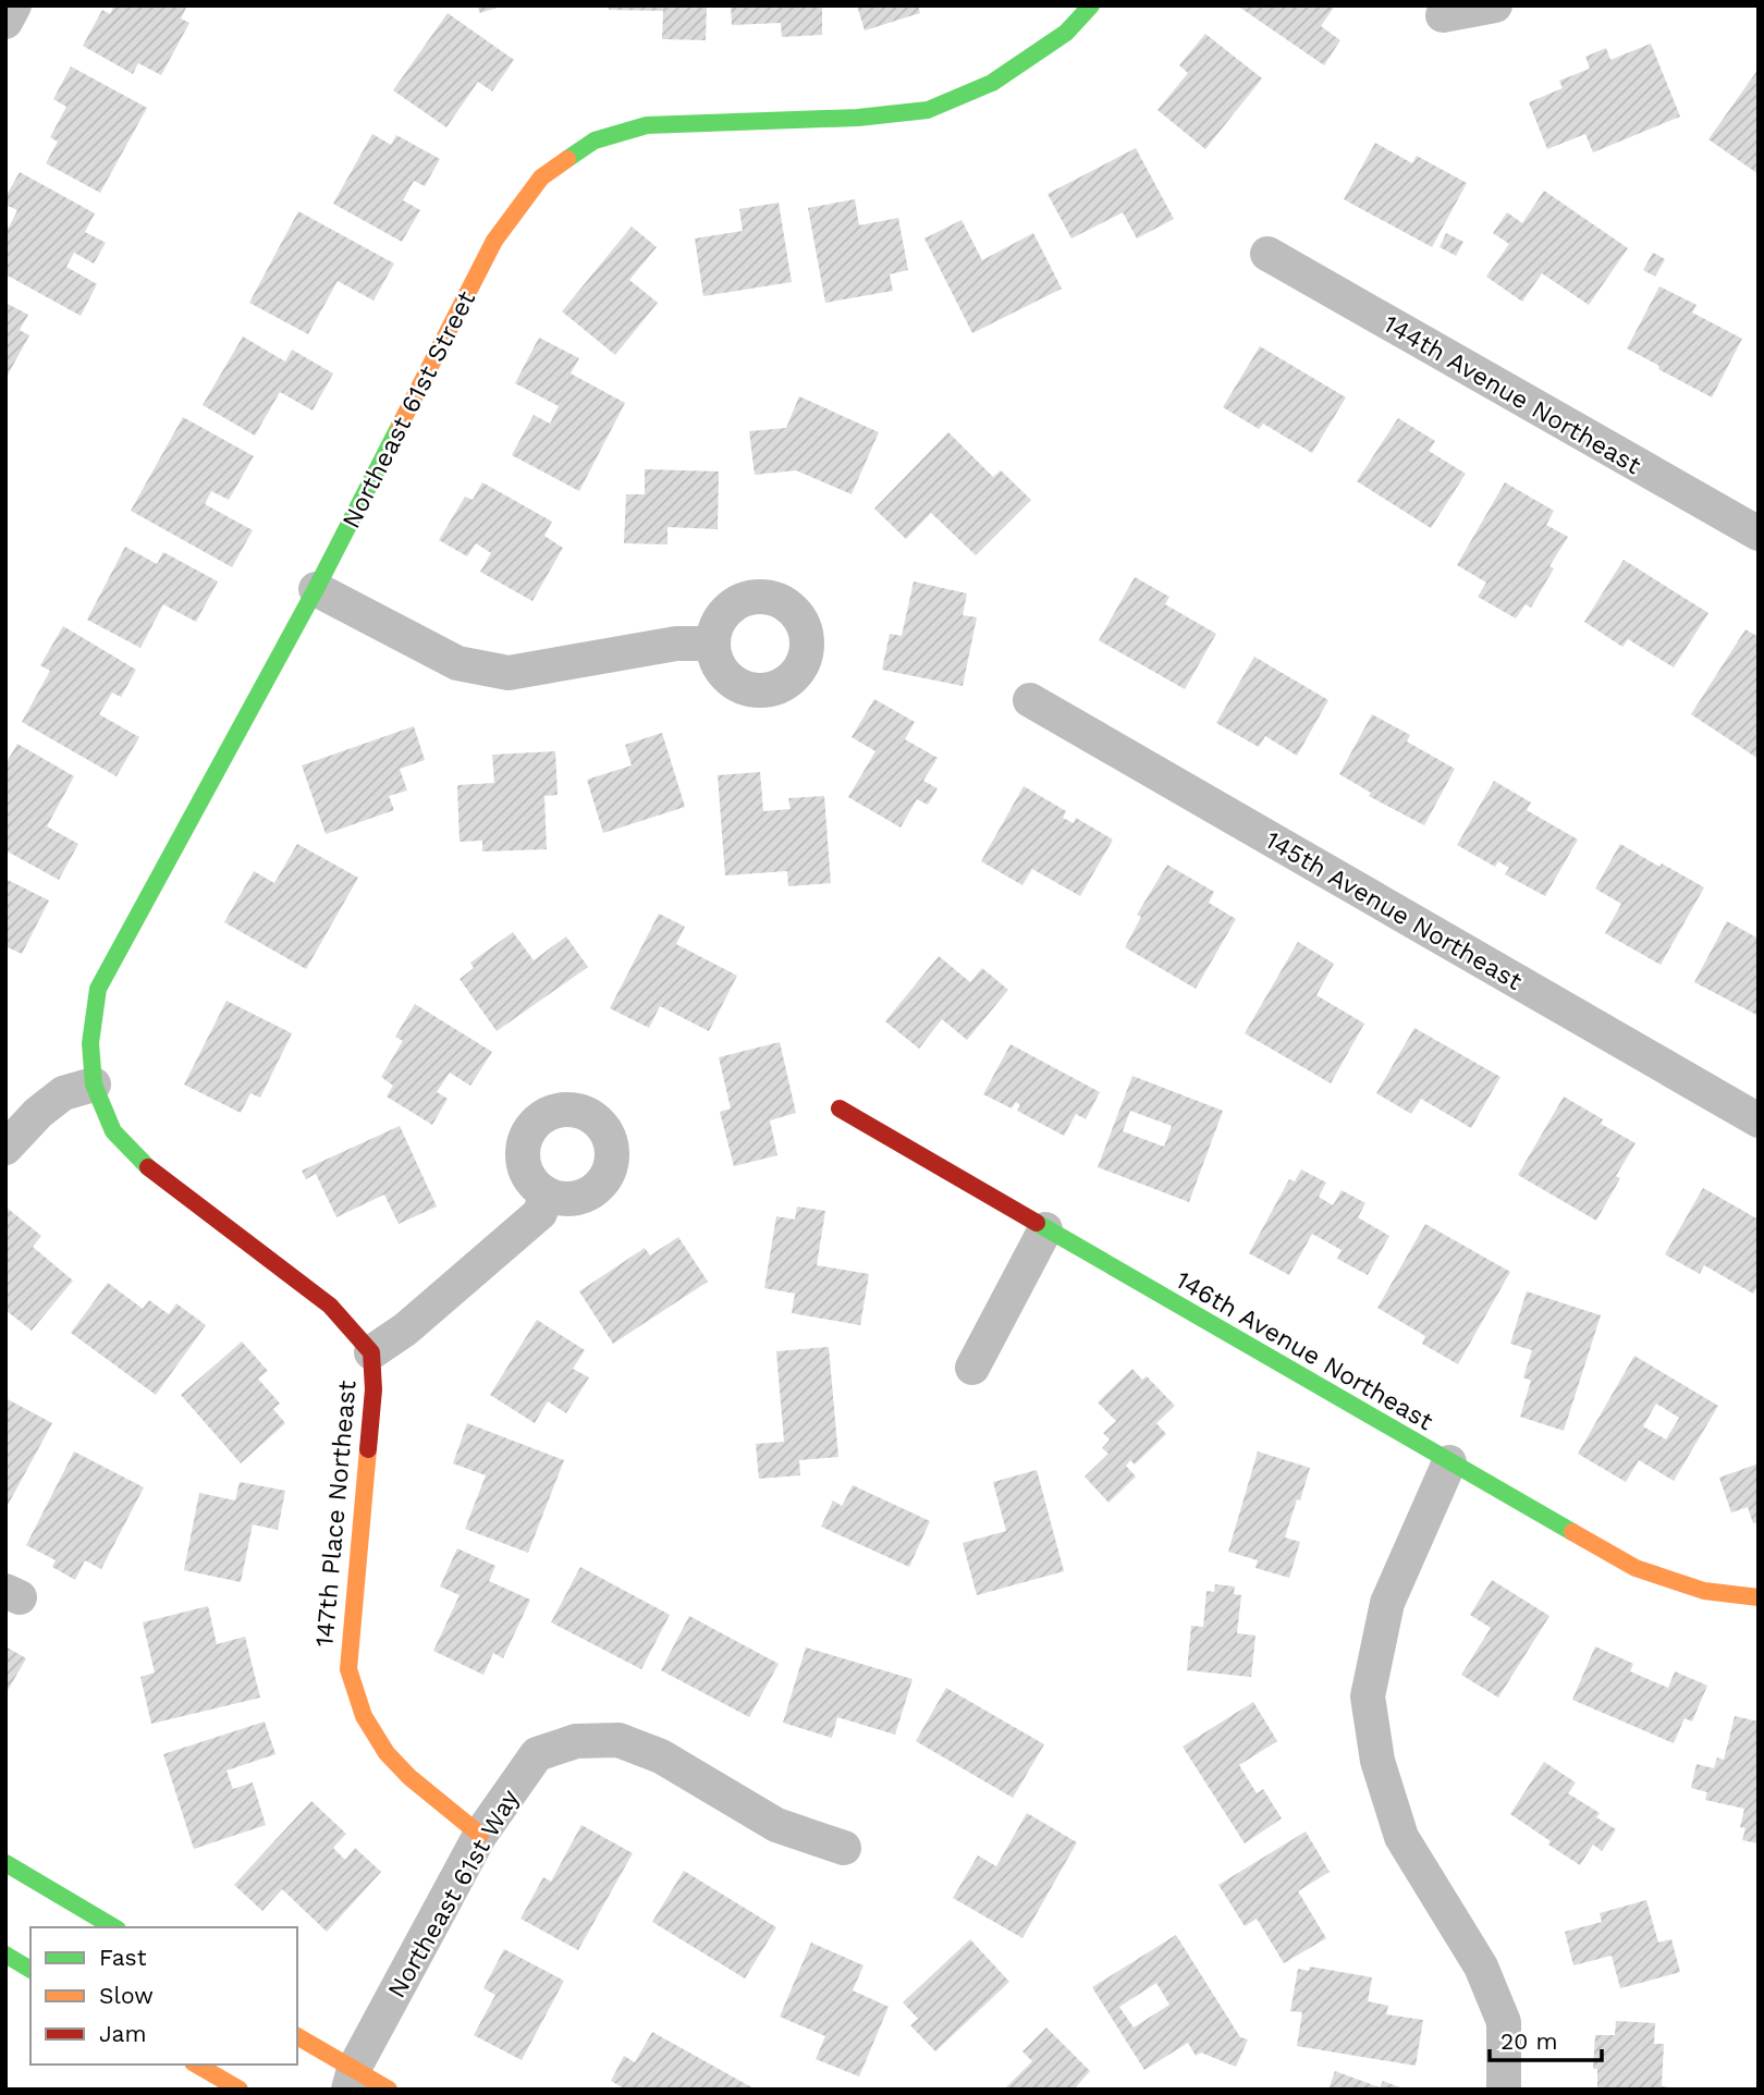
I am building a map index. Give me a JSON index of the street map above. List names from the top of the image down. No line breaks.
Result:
{"streets":{"street":["144th Avenue Northeast","Northeast 61st Street","145th Avenue Northeast","146th Avenue Northeast","147th Place Northeast","Northeast 61st Way"]},"crossings":[["Northeast 61st Street","147th Place Northeast"],["147th Place Northeast","Northeast 61st Way"]],"legend":["Fast","Slow","Jam"],"scale_bar":"20 m"}
